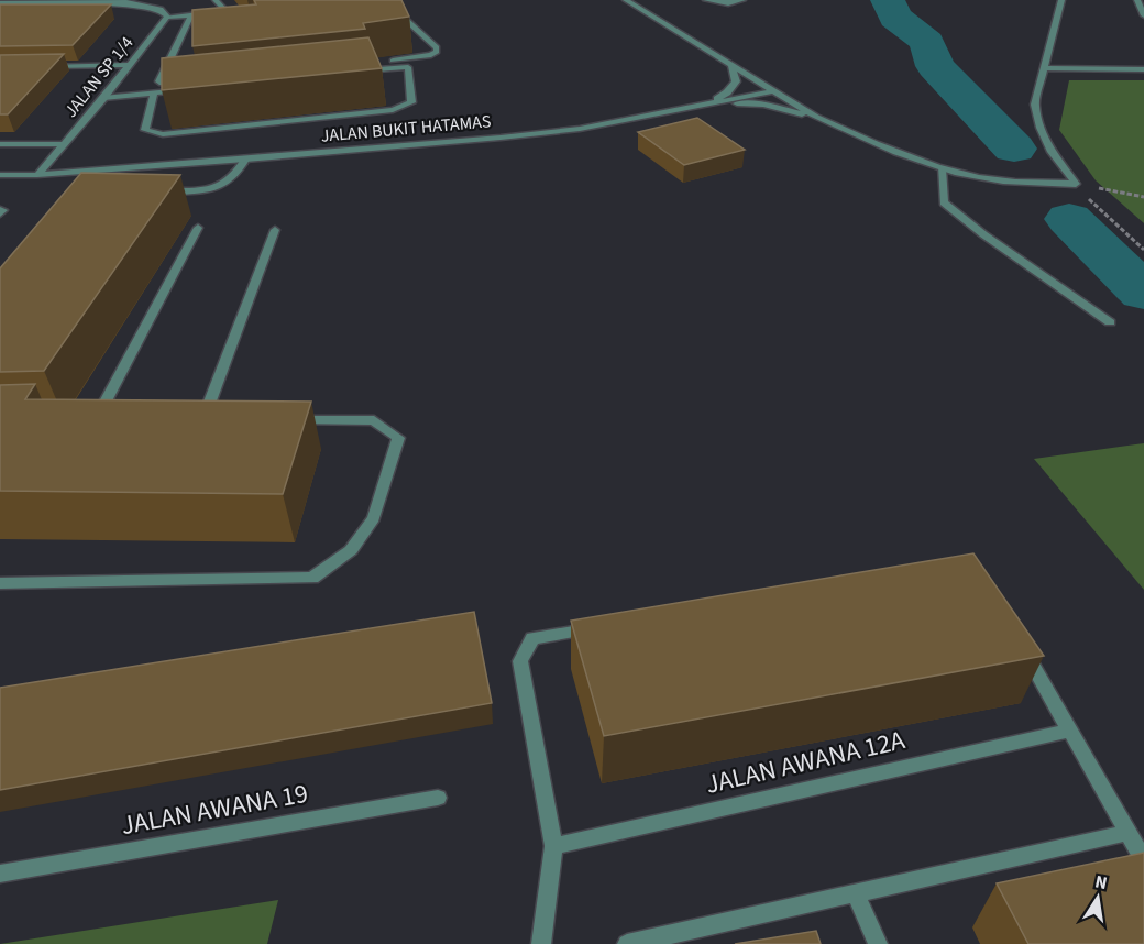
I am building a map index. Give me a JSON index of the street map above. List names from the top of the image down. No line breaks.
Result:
{"streets":{"street":["JALAN SP 1/4","JALAN BUKIT HATAMAS","JALAN AWANA 12A","JALAN AWANA 19"]},"crossings":[["JALAN SP 1/4","JALAN BUKIT HATAMAS"]],"north":"top"}
